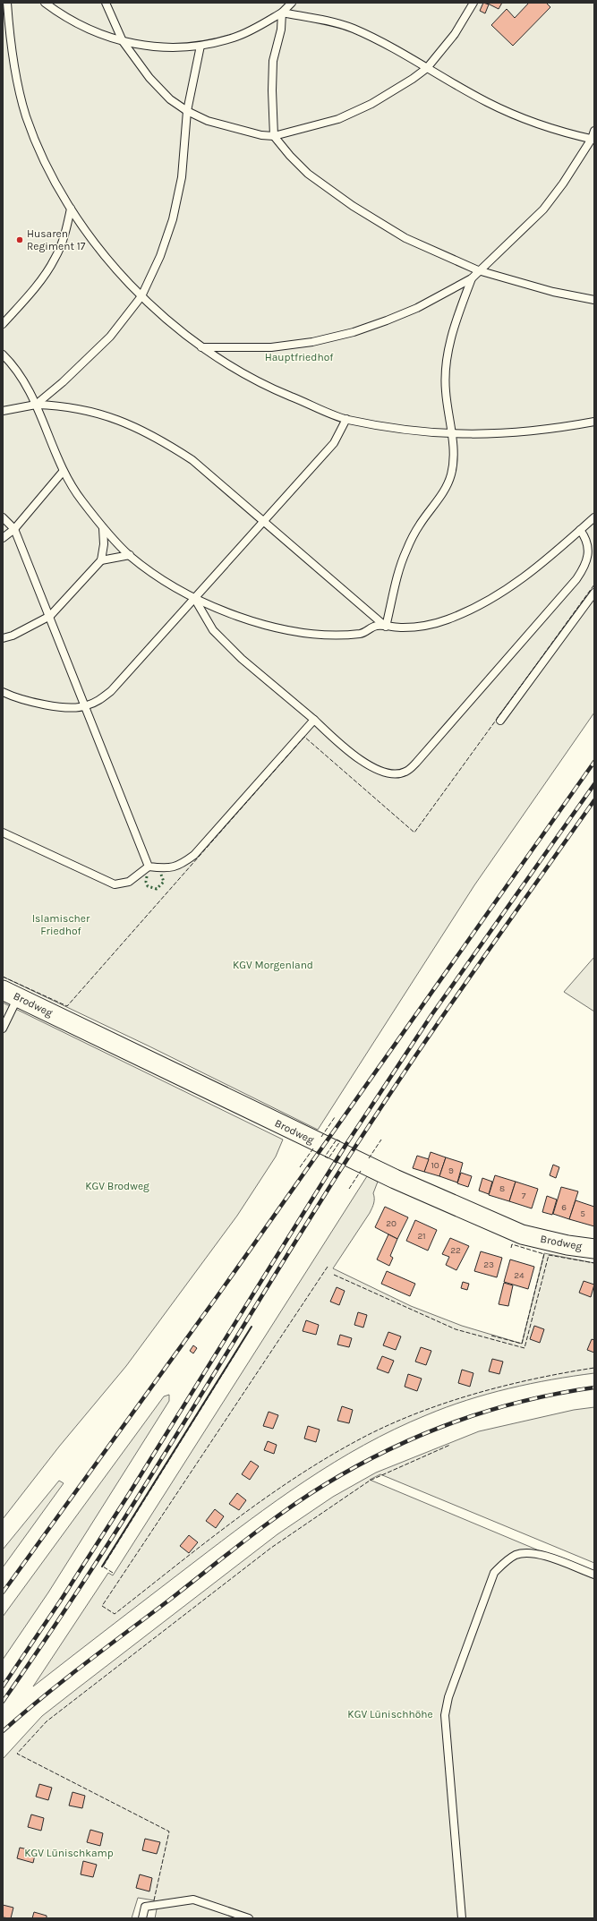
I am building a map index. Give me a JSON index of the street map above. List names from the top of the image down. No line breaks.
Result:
{"streets":{"street":["Brodweg"]},"parks":["Hauptfriedhof","Islamischer Friedhof","KGV Morgenland","KGV Brodweg","KGV Lünischhöhe","KGV Lünischkamp"],"places":["Husaren Regiment 17"],"house_numbers":["10","9","8","7","6","5","20","21","22","23","24"]}
